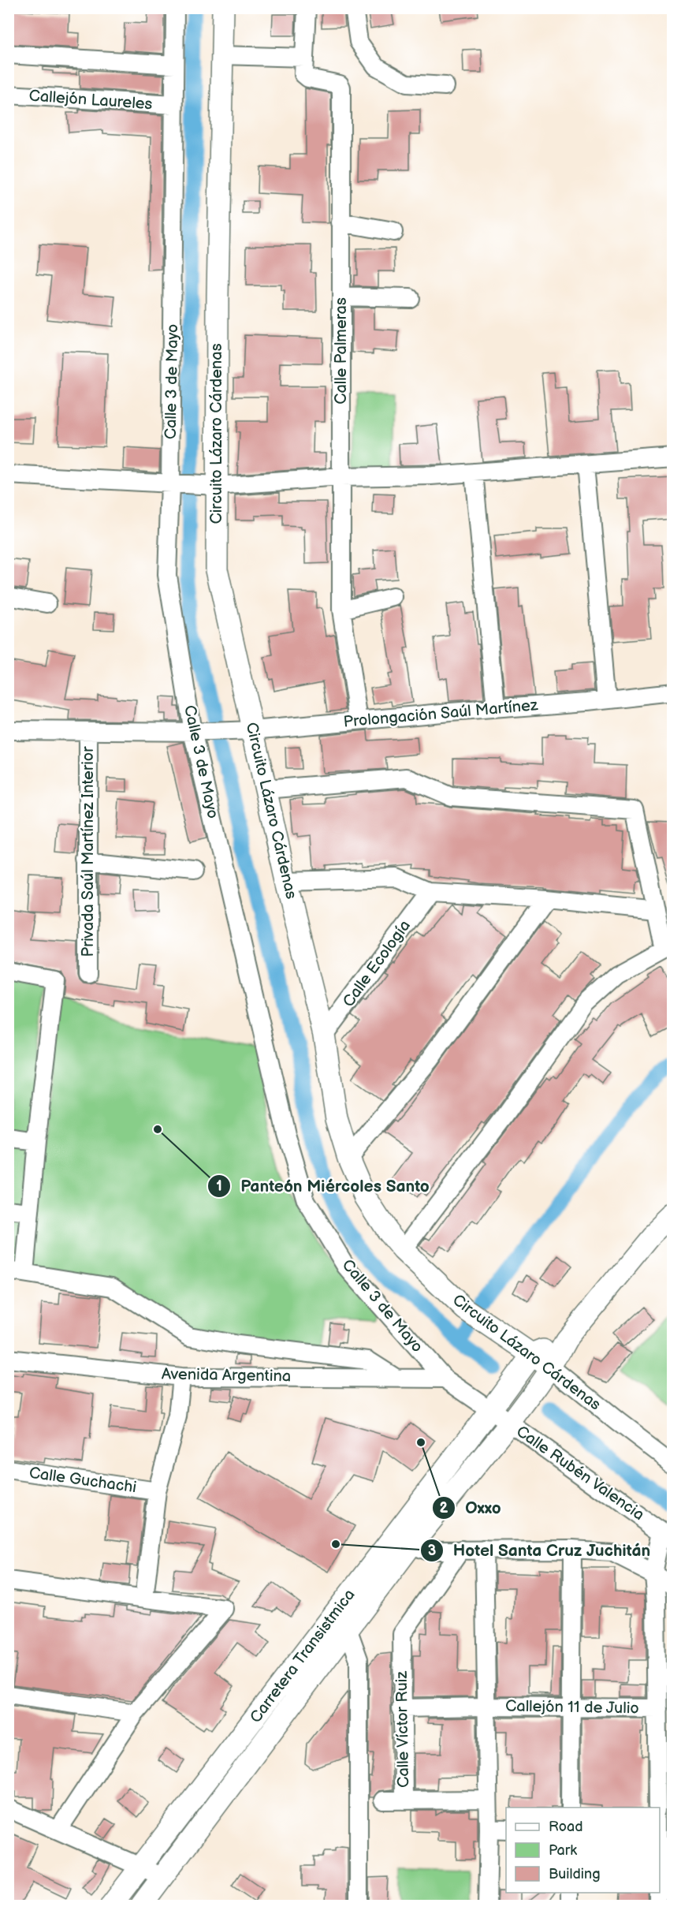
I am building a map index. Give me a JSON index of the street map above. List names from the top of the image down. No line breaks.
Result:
{"streets":{"main road":["Circuito Lázaro Cárdenas","Carretera Transistmica"],"street":["Callejón Laureles","Calle Palmeras","Calle 3 de Mayo","Prolongación Saúl Martínez","Privada Saúl Martínez Interior","Calle Ecología","Avenida Argentina","Calle Rubén Valencia","Calle Guchachi","Callejón 11 de Julio","Calle Víctor Ruiz"]},"crossings":[["Callejón Laureles","Calle 3 de Mayo"],["Calle Palmeras","Prolongación Saúl Martínez"],["Calle 3 de Mayo","Prolongación Saúl Martínez"],["Calle 3 de Mayo","Avenida Argentina"],["Calle 3 de Mayo","Calle Rubén Valencia"],["Calle 3 de Mayo","Carretera Transistmica"],["Circuito Lázaro Cárdenas","Prolongación Saúl Martínez"],["Circuito Lázaro Cárdenas","Calle Ecología"],["Circuito Lázaro Cárdenas","Carretera Transistmica"],["Prolongación Saúl Martínez","Privada Saúl Martínez Interior"],["Calle Rubén Valencia","Carretera Transistmica"]],"places":["Panteón Miércoles Santo","Oxxo","Hotel Santa Cruz Juchitán"],"legend":["Road","Park","Building"]}
